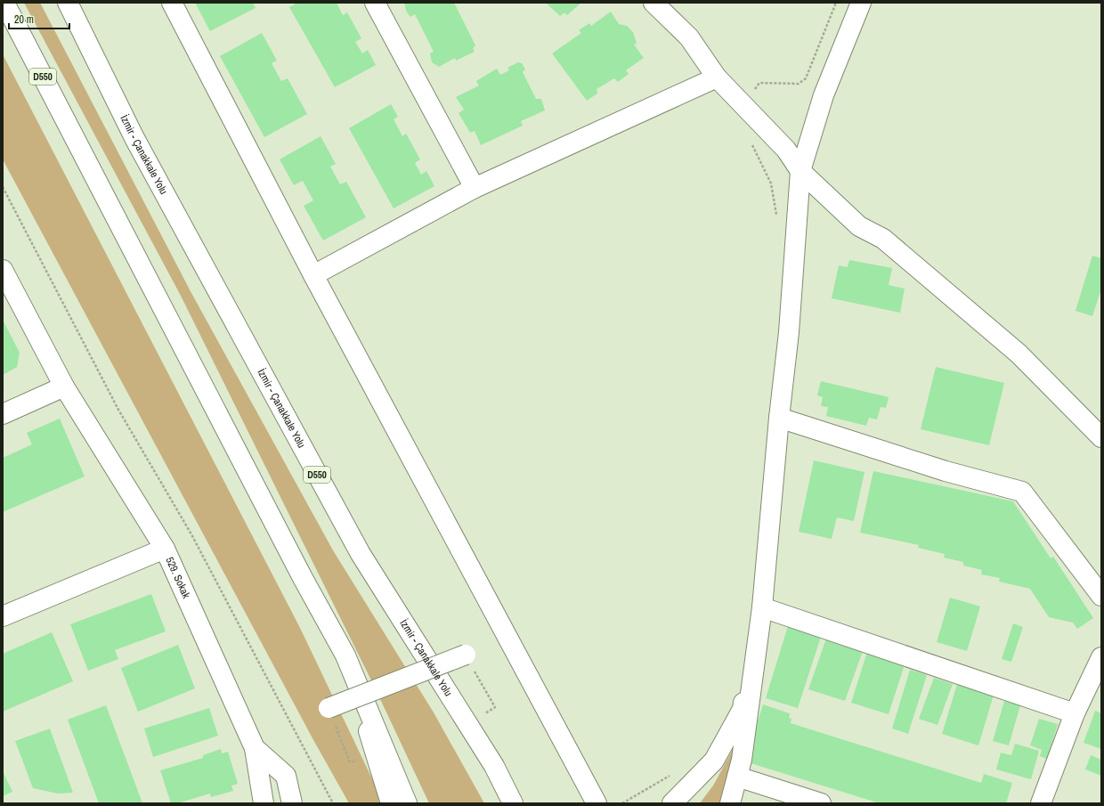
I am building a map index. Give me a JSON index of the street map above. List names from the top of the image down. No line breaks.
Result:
{"streets":{"main road":["D550","İzmir - Çanakkale Yolu","529. Sokak"]},"scale_bar":"20 m"}
